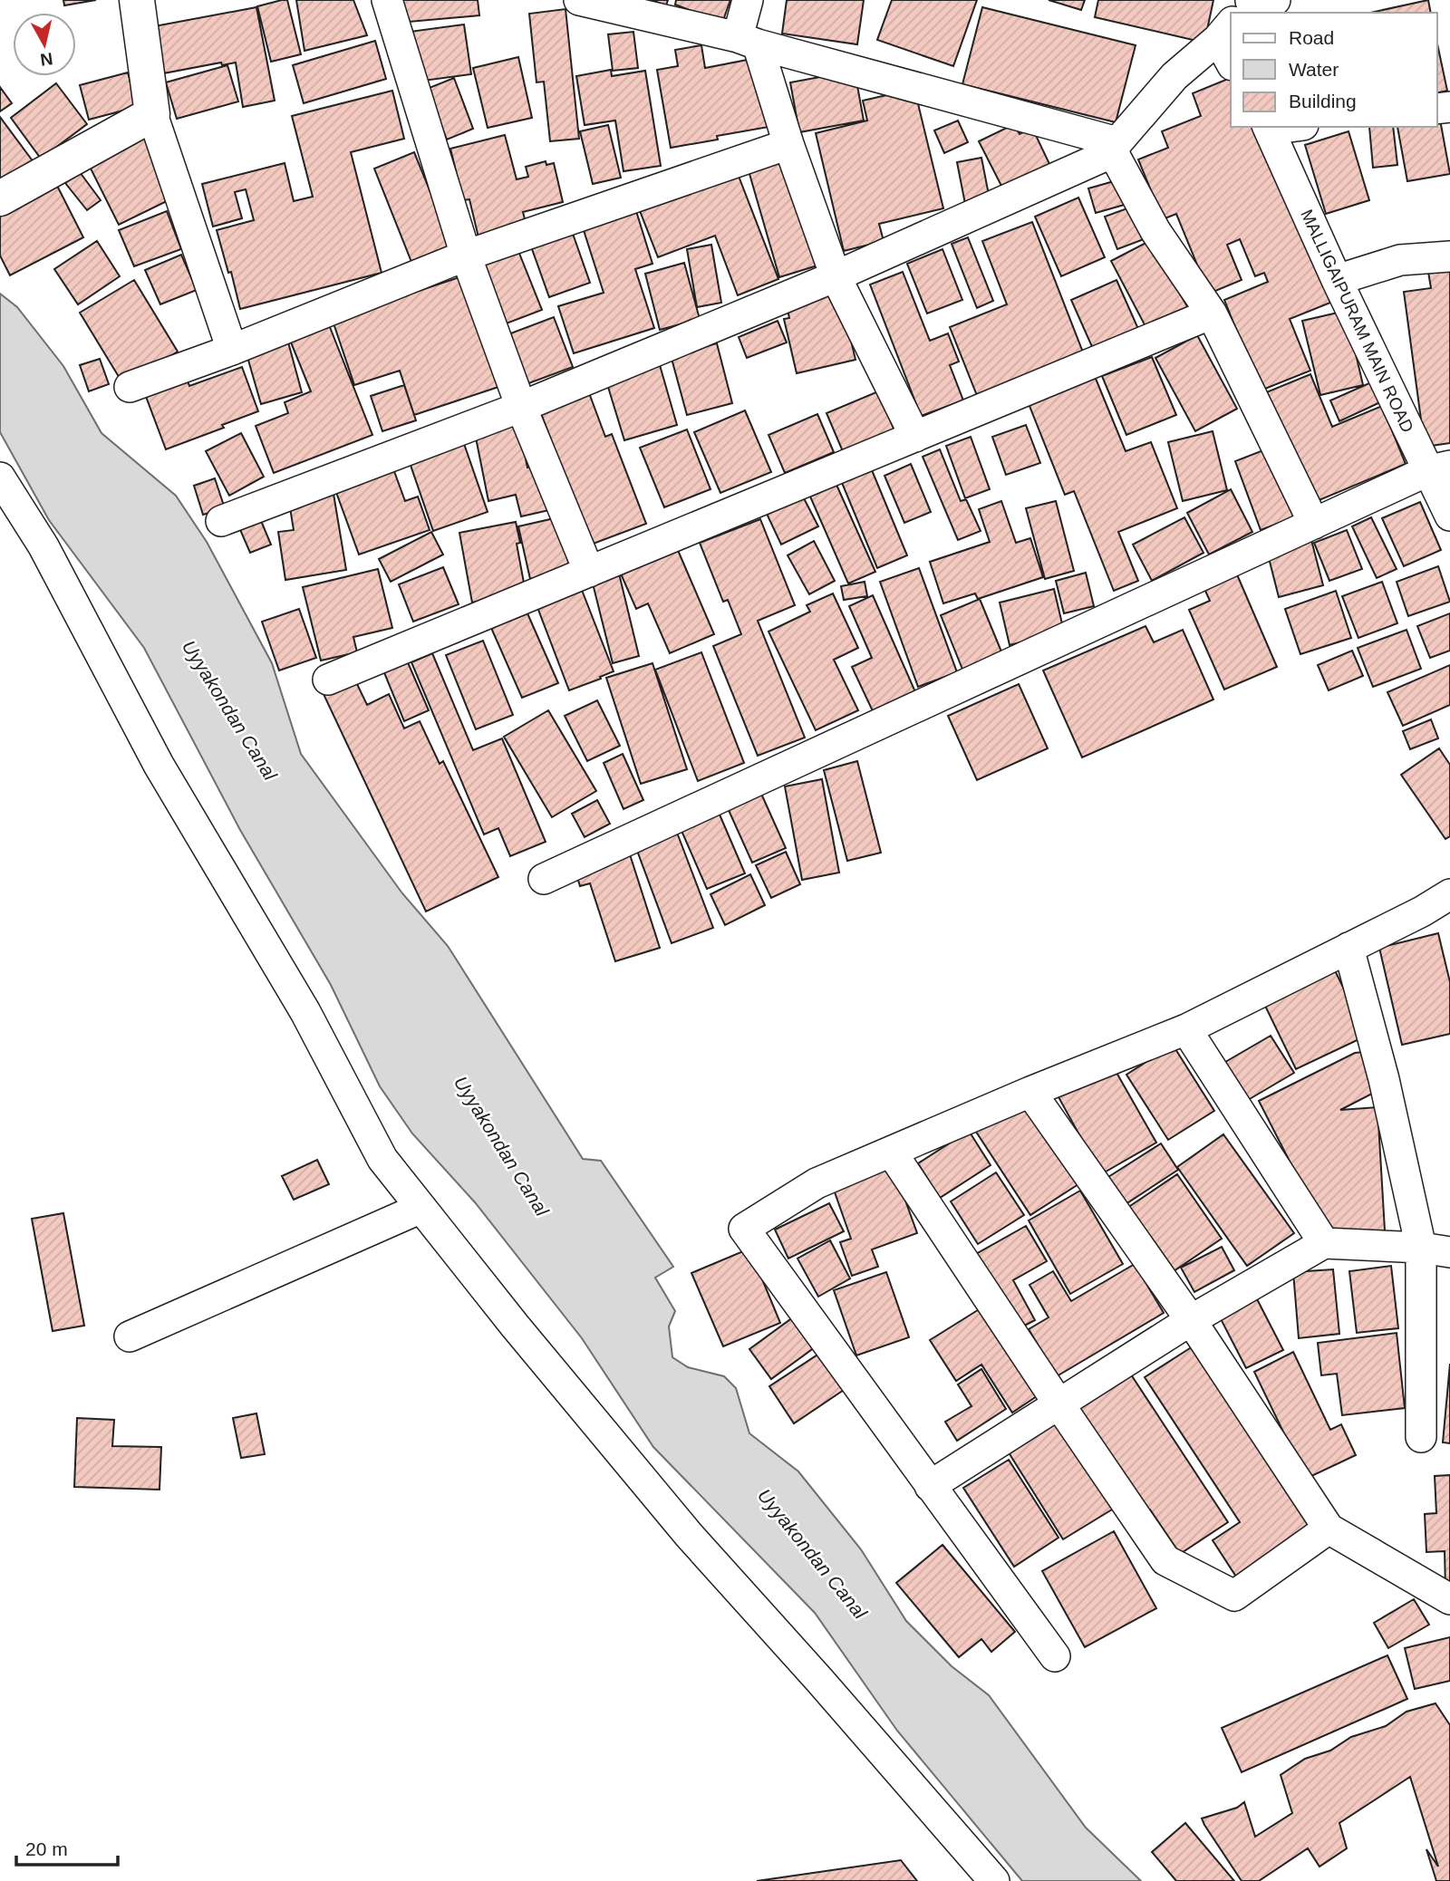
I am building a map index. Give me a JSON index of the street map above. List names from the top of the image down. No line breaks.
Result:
{"streets":{"street":["MALLIGAIPURAM MAIN ROAD"]},"water":["Uyyakondan Canal"],"legend":["Road","Water","Building"],"scale_bar":"20 m","north":"bottom"}
